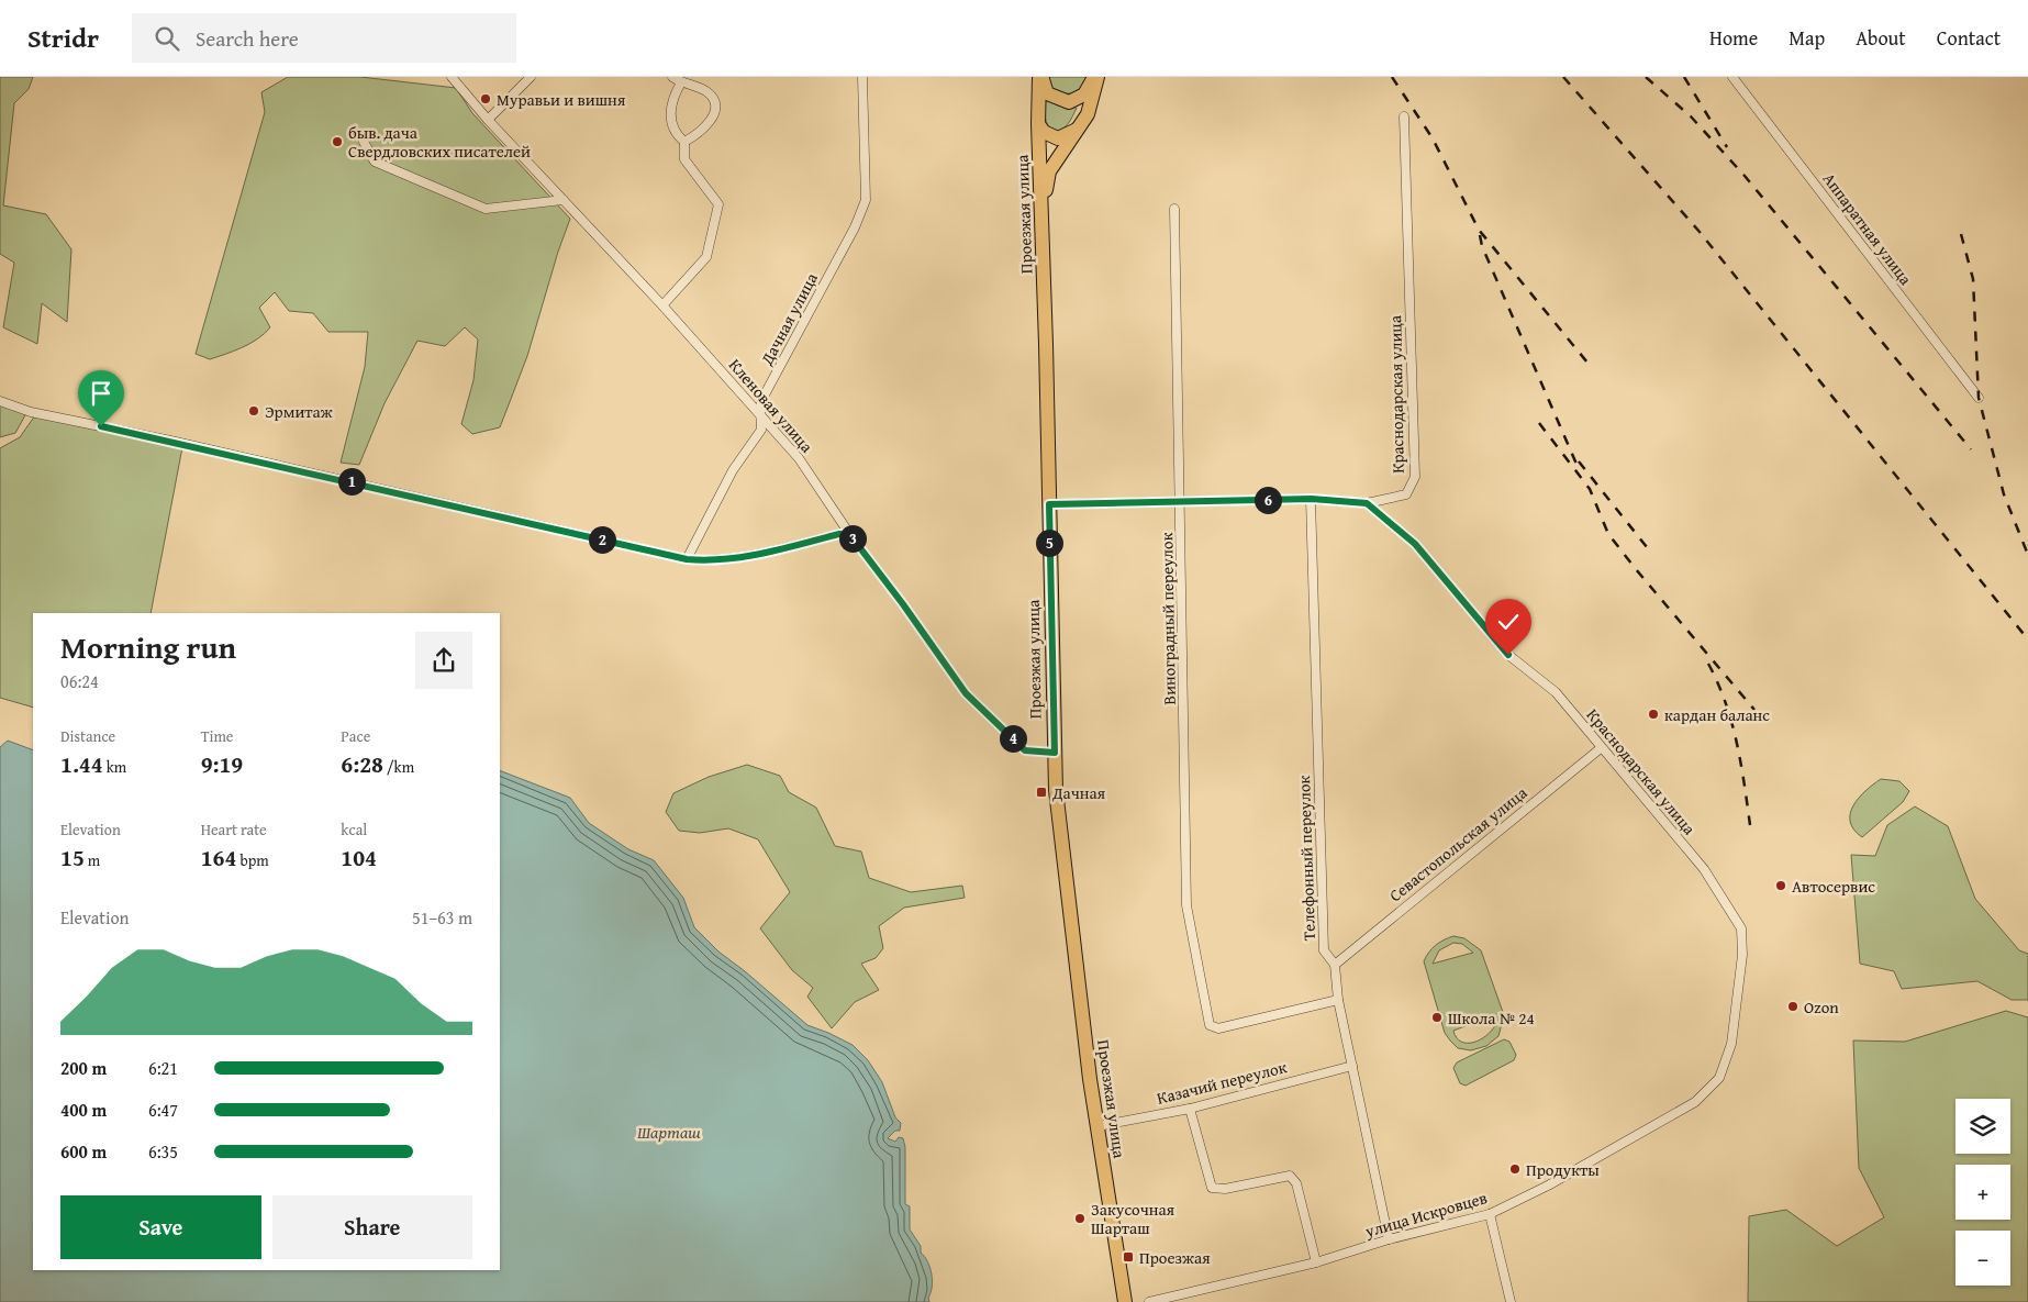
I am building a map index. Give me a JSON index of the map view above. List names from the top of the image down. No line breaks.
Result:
{"streets":{"main road":["Проезжая улица"],"street":["Аппаратная улица","Дачная улица","Краснодарская улица","Кленовая улица","Виноградный переулок","Севастопольская улица","Телефонный переулок","Казачий переулок","улица Искровцев"]},"crossings":[["Проезжая улица","Кленовая улица"],["Проезжая улица","Казачий переулок"],["Дачная улица","Кленовая улица"],["Краснодарская улица","Севастопольская улица"],["Краснодарская улица","улица Искровцев"],["Виноградный переулок","Телефонный переулок"],["Севастопольская улица","Телефонный переулок"],["Телефонный переулок","Казачий переулок"],["Телефонный переулок","улица Искровцев"]],"water":["Шарташ"],"places":{"other":["Муравьи и вишня","быв. дача Свердловских писателей","Эрмитаж","кардан баланс","Автосервис","Ozon","Школа № 24","Продукты","Закусочная Шарташ"],"transit":["Дачная","Проезжая"]},"page":{"header":"Stridr","search":"Search here","nav":["Home","Map","About","Contact"],"pins":["1","6","3","2","5","4"],"heading":["Morning run","06:24"],"stats":[["Distance","1.44 km"],["Time","9:19"],["Pace","6:28 /km"],["Elevation","15 m"],["Heart rate","164 bpm"],["kcal","104"]],"chart":["Elevation","51–63 m"],"list":[{"name":"200 m","note":"6:21"},{"name":"400 m","note":"6:47"},{"name":"600 m","note":"6:35"}],"map_buttons":["+","−"],"buttons":["Save","Share"]}}
